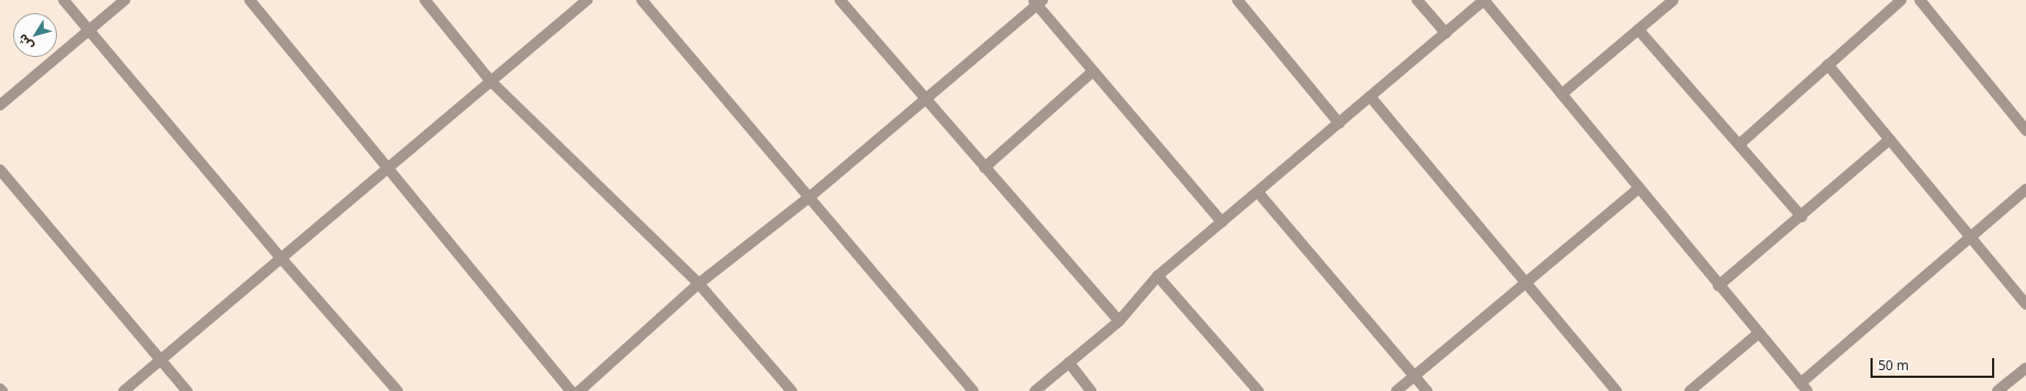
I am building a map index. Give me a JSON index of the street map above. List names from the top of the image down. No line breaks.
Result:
{"scale_bar":"50 m","north":"bottom left"}
